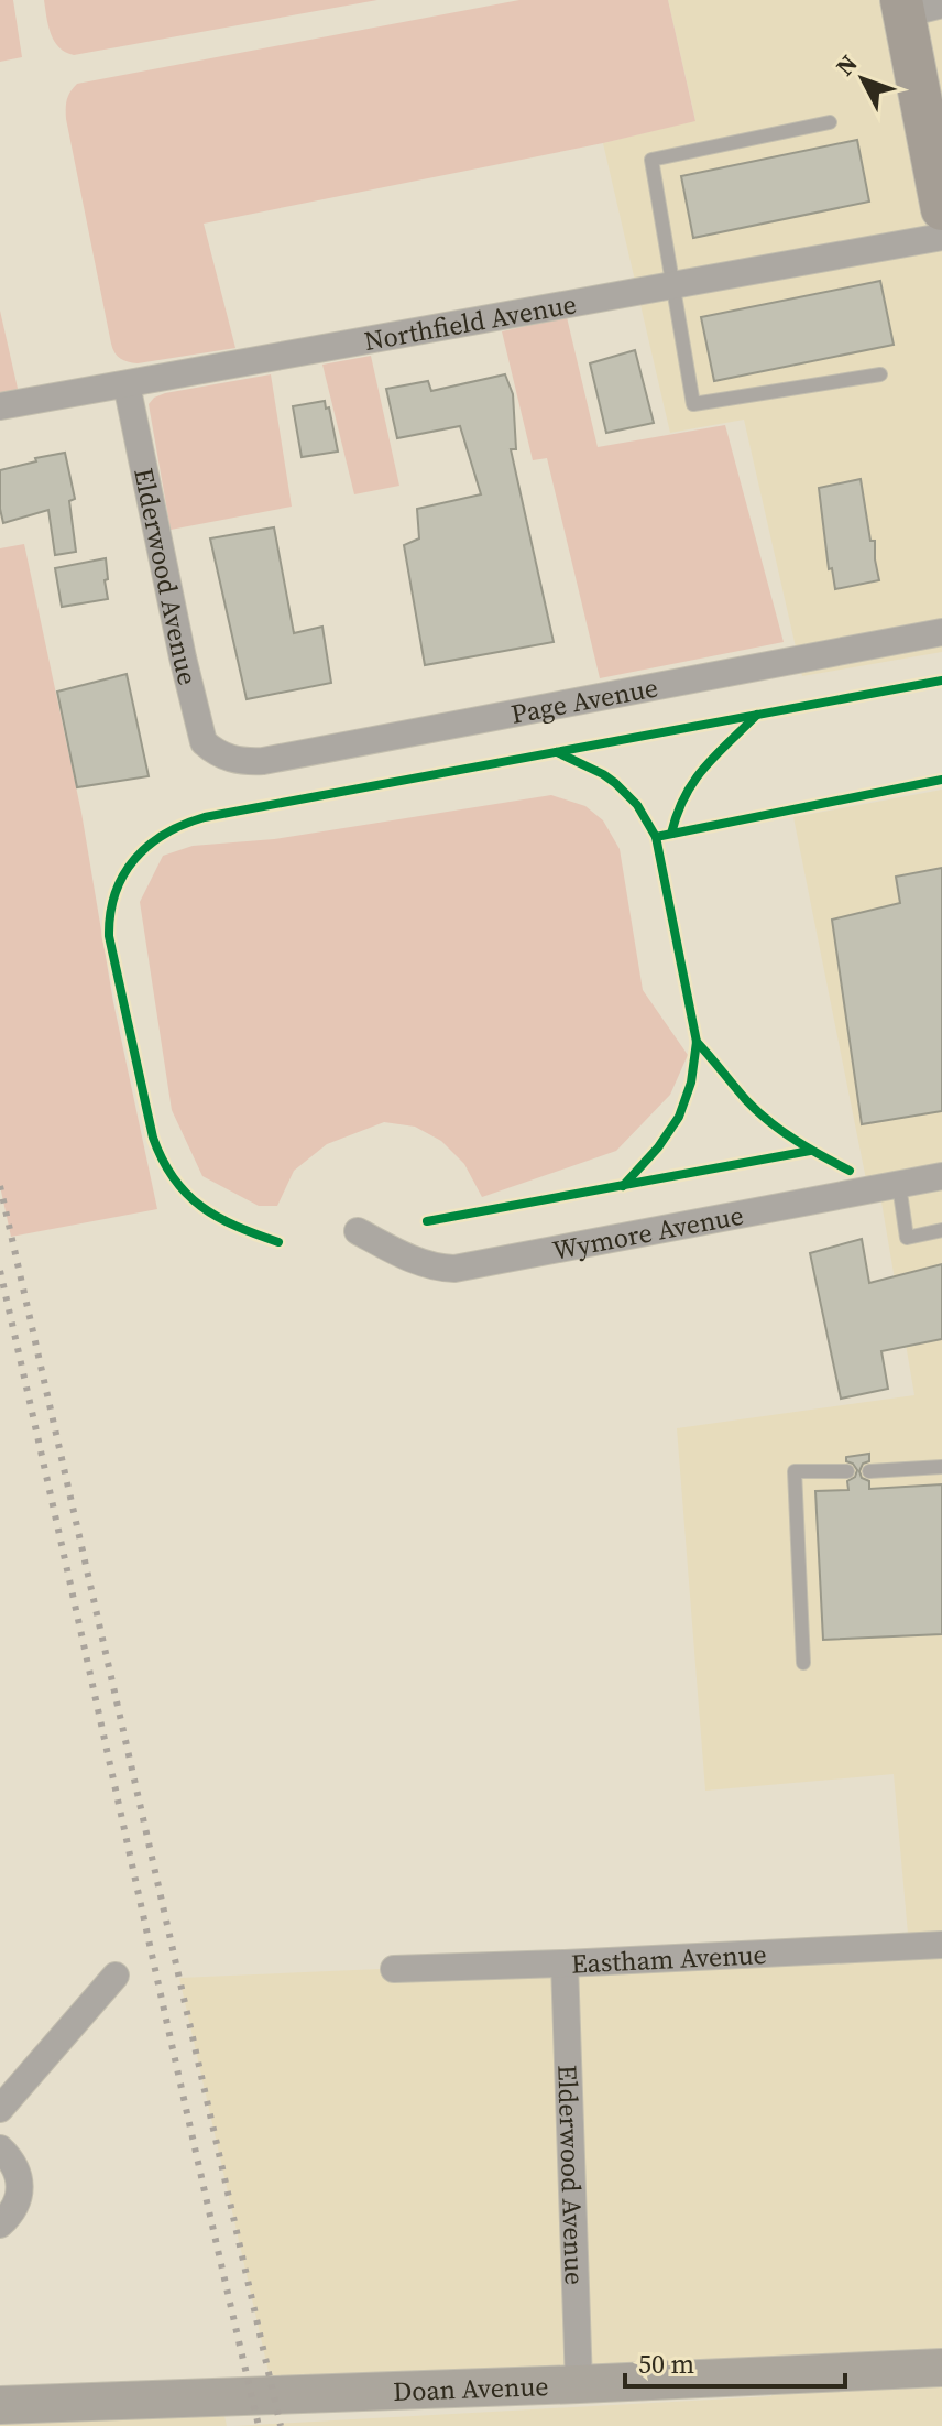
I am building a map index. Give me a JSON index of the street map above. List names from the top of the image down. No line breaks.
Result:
{"streets":{"street":["Northfield Avenue","Elderwood Avenue","Page Avenue","Wymore Avenue","Eastham Avenue","Doan Avenue"]},"crossings":[["Northfield Avenue","Elderwood Avenue"],["Elderwood Avenue","Page Avenue"],["Elderwood Avenue","Eastham Avenue"],["Elderwood Avenue","Doan Avenue"]],"scale_bar":"50 m","north":"top left"}
